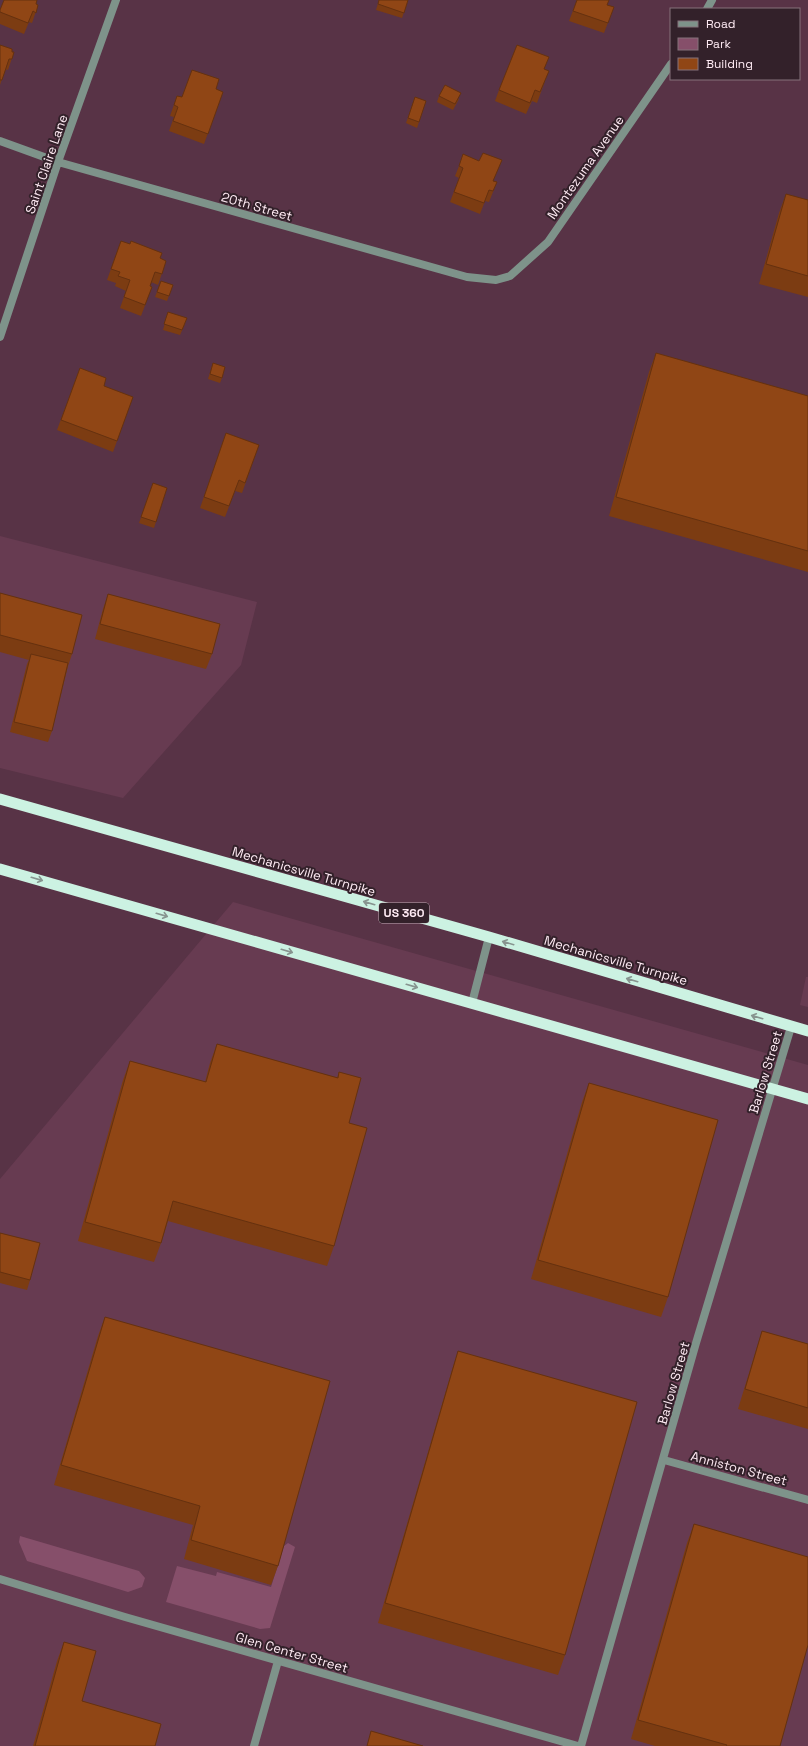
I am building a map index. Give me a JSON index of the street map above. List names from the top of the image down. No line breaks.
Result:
{"streets":{"highway":["Mechanicsville Turnpike","US 360"],"street":["Saint Claire Lane","Montezuma Avenue","20th Street","Barlow Street","Anniston Street","Glen Center Street"]},"crossings":[["Saint Claire Lane","20th Street"],["Montezuma Avenue","20th Street"],["Mechanicsville Turnpike","Barlow Street"],["Barlow Street","Anniston Street"]],"legend":["Road","Park","Building"]}
